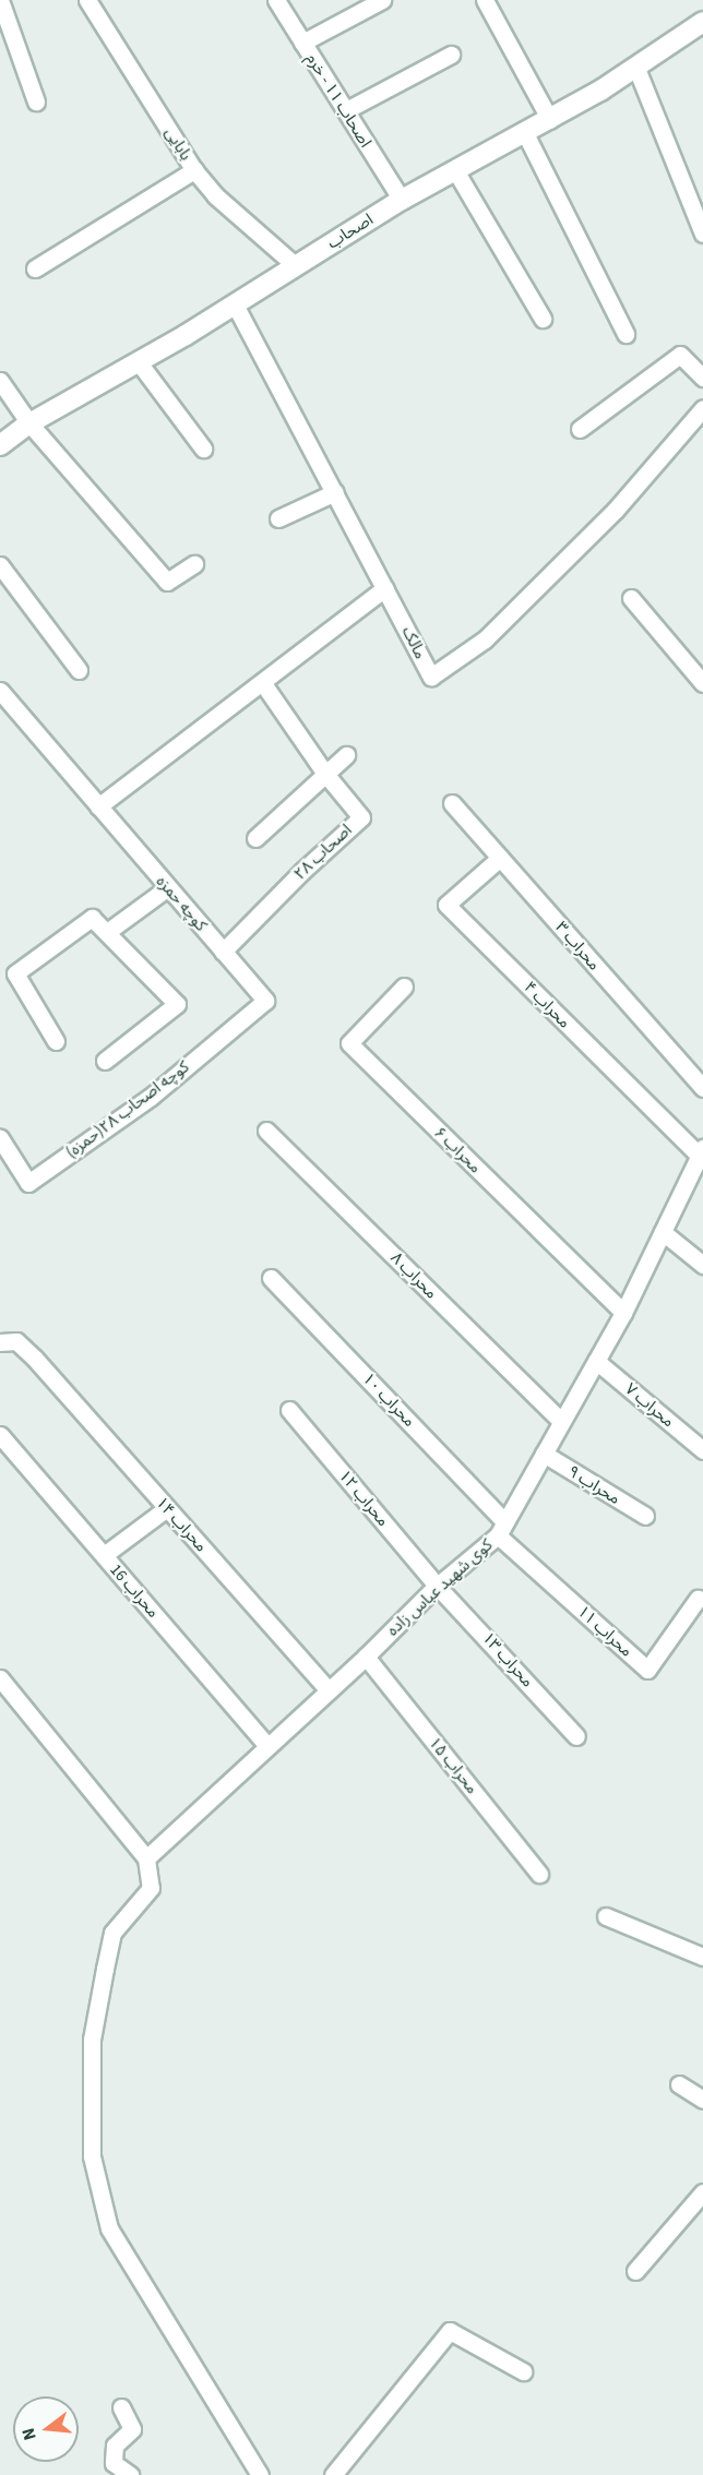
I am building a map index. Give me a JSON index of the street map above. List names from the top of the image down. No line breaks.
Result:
{"streets":{"main road":["اصحاب"],"street":["اصحاب ۱۱ - خرم","بابایی","مالک","اصحاب ۲۸","کوچه حمزه","محراب ۳","محراب ۴","کوچه اصحاب ۲۸(حمزه)","محراب ۶","محراب ۸","محراب ۱۰","محراب ۷","محراب ۹","محراب ۱۲","محراب ۱۴","کوی شهید عباس زاده","محراب 16","محراب ۱۱","محراب ۱۳","محراب ۱۵"]},"crossings":[["اصحاب ۱۱ - خرم","اصحاب"],["بابایی","اصحاب"],["اصحاب","مالک"],["اصحاب ۲۸","کوچه حمزه"],["کوچه حمزه","کوچه اصحاب ۲۸(حمزه)"],["محراب ۳","محراب ۴"],["محراب ۴","کوی شهید عباس زاده"],["محراب ۶","کوی شهید عباس زاده"],["محراب ۸","کوی شهید عباس زاده"],["محراب ۱۰","کوی شهید عباس زاده"],["محراب ۱۰","محراب ۱۱"],["محراب ۷","کوی شهید عباس زاده"],["محراب ۹","کوی شهید عباس زاده"],["محراب ۱۲","کوی شهید عباس زاده"],["محراب ۱۲","محراب ۱۳"],["محراب ۱۴","کوی شهید عباس زاده"],["کوی شهید عباس زاده","محراب 16"],["کوی شهید عباس زاده","محراب ۱۱"],["کوی شهید عباس زاده","محراب ۱۳"],["کوی شهید عباس زاده","محراب ۱۵"]],"north":"left"}
